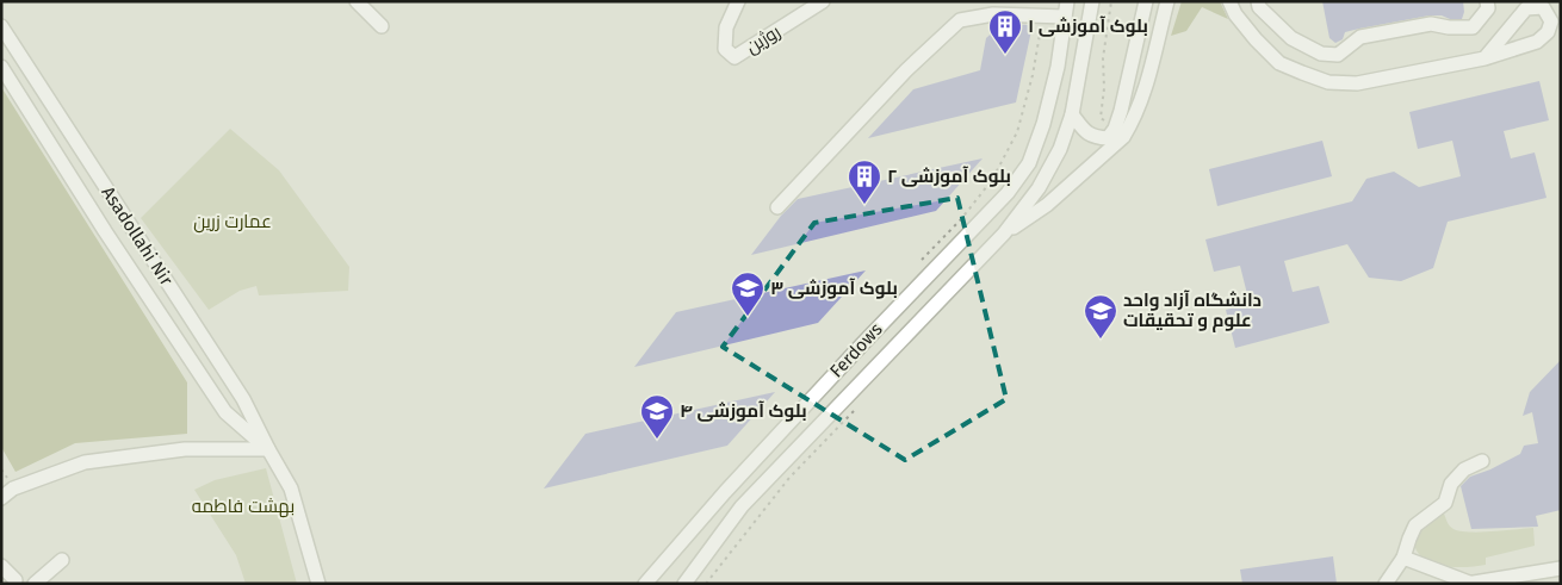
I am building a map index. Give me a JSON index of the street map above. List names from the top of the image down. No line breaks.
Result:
{"streets":{"street":["روژین","Asadollahi Nir","Ferdows"]},"parks":["عمارت زرین","بهشت فاطمه"],"places":{"building":["بلوک آموزشی ۱","بلوک آموزشی ۲"],"school or university":["بلوک آموزشی ۳","دانشگاه آزاد واحد علوم و تحقیقات","بلوک آموزشی ۴"]}}
